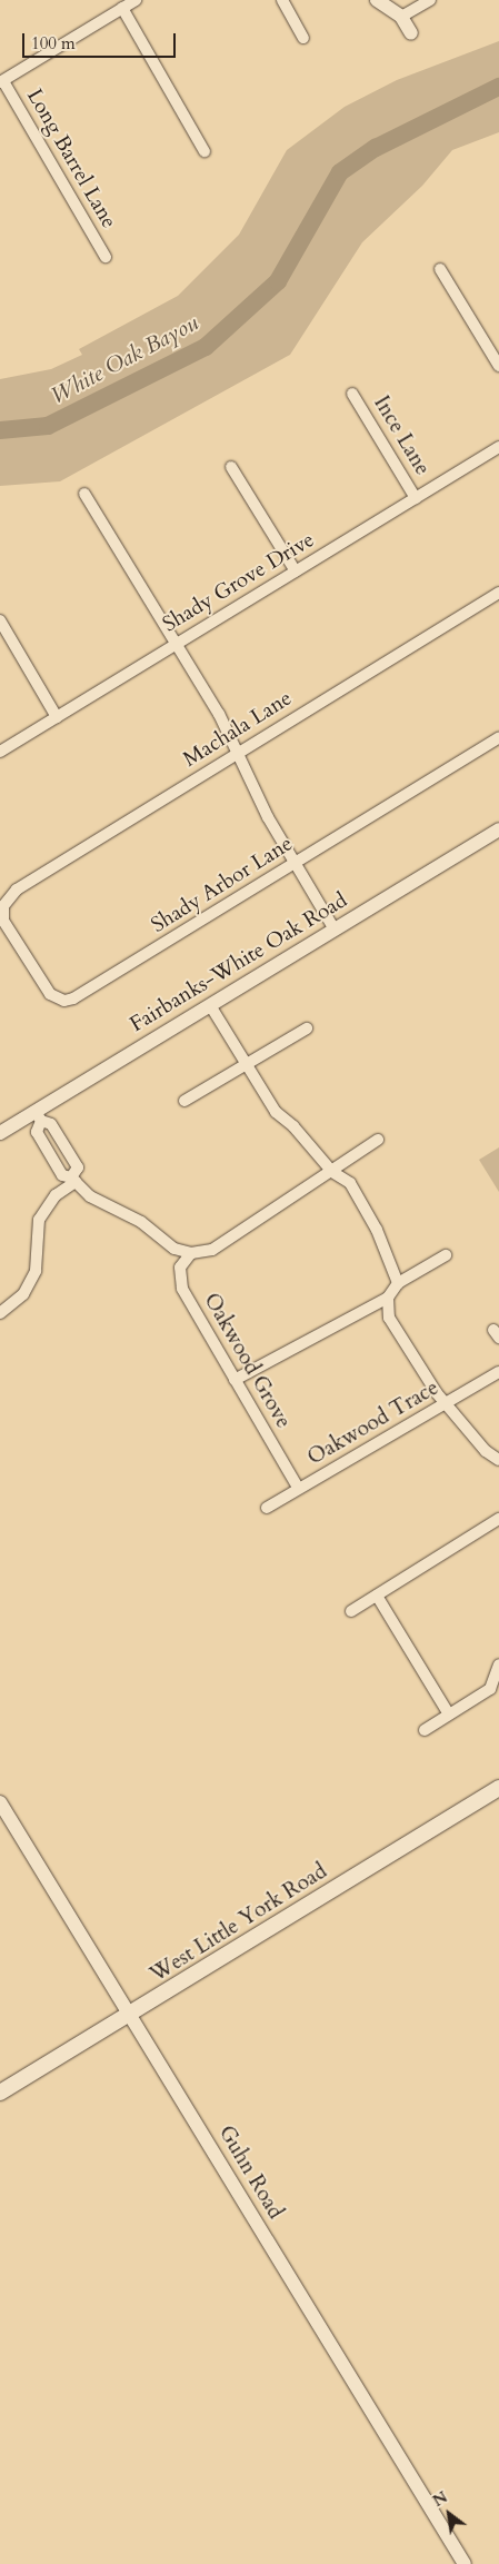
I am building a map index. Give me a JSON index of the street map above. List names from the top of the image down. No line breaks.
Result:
{"streets":{"main road":["West Little York Road"],"street":["Long Barrel Lane","Ince Lane","Shady Grove Drive","Machala Lane","Shady Arbor Lane","Fairbanks-White Oak Road","Oakwood Grove","Oakwood Trace","Guhn Road"]},"crossings":[["Ince Lane","Shady Grove Drive"],["Machala Lane","Shady Arbor Lane"],["Oakwood Grove","Oakwood Trace"],["West Little York Road","Guhn Road"]],"water":["White Oak Bayou"],"scale_bar":"100 m","north":"top left"}
